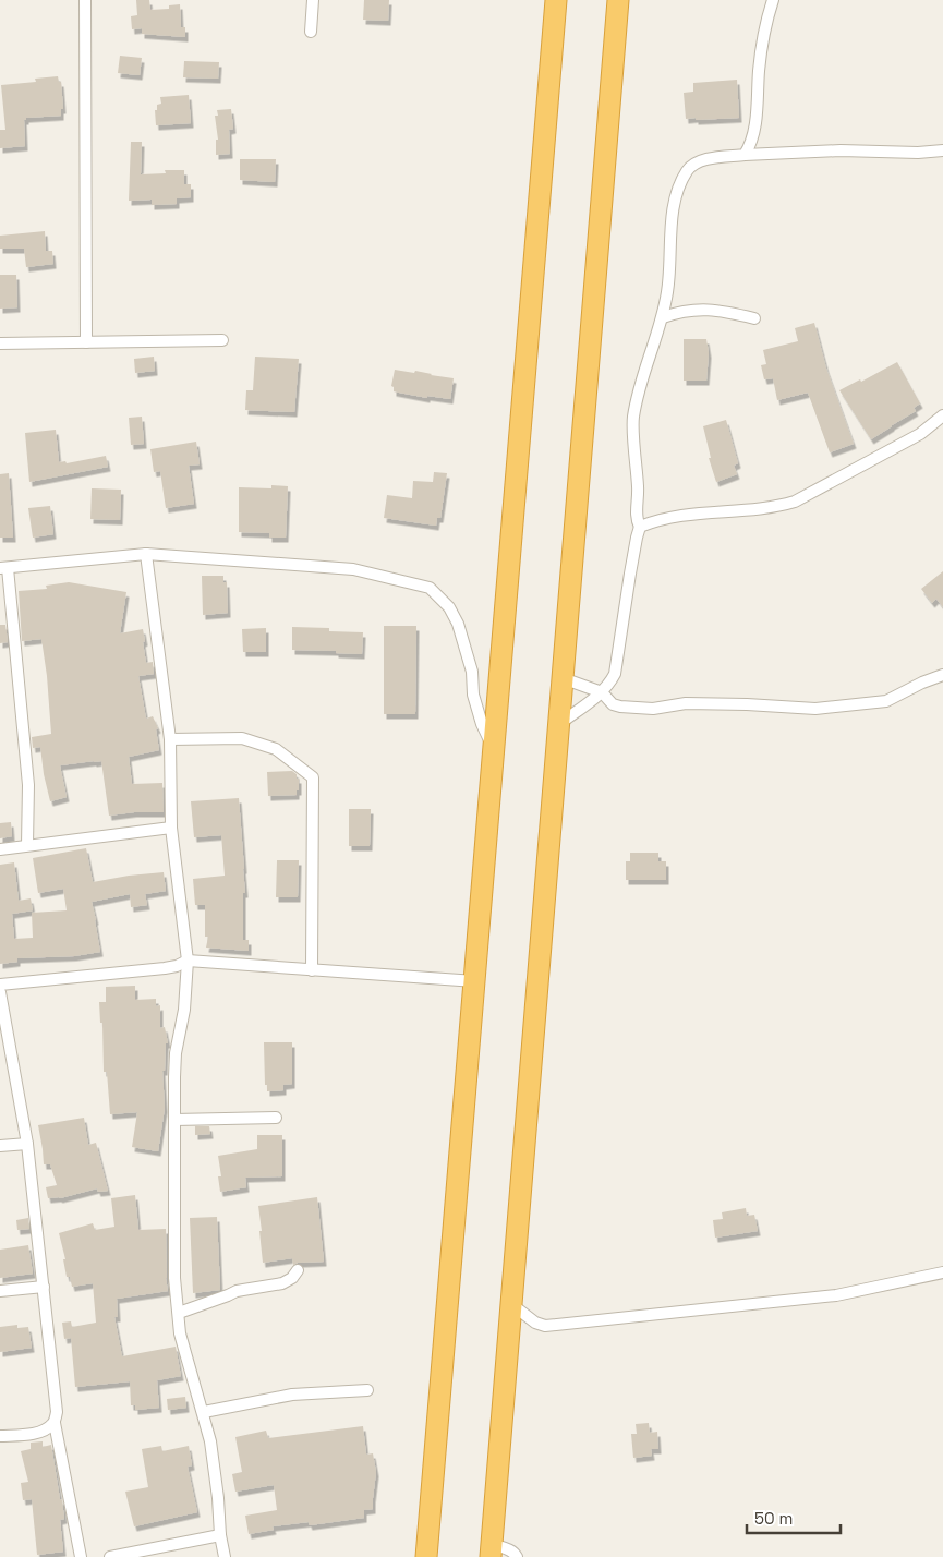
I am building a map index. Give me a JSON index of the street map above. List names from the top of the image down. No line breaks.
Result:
{"scale_bar":"50 m"}
